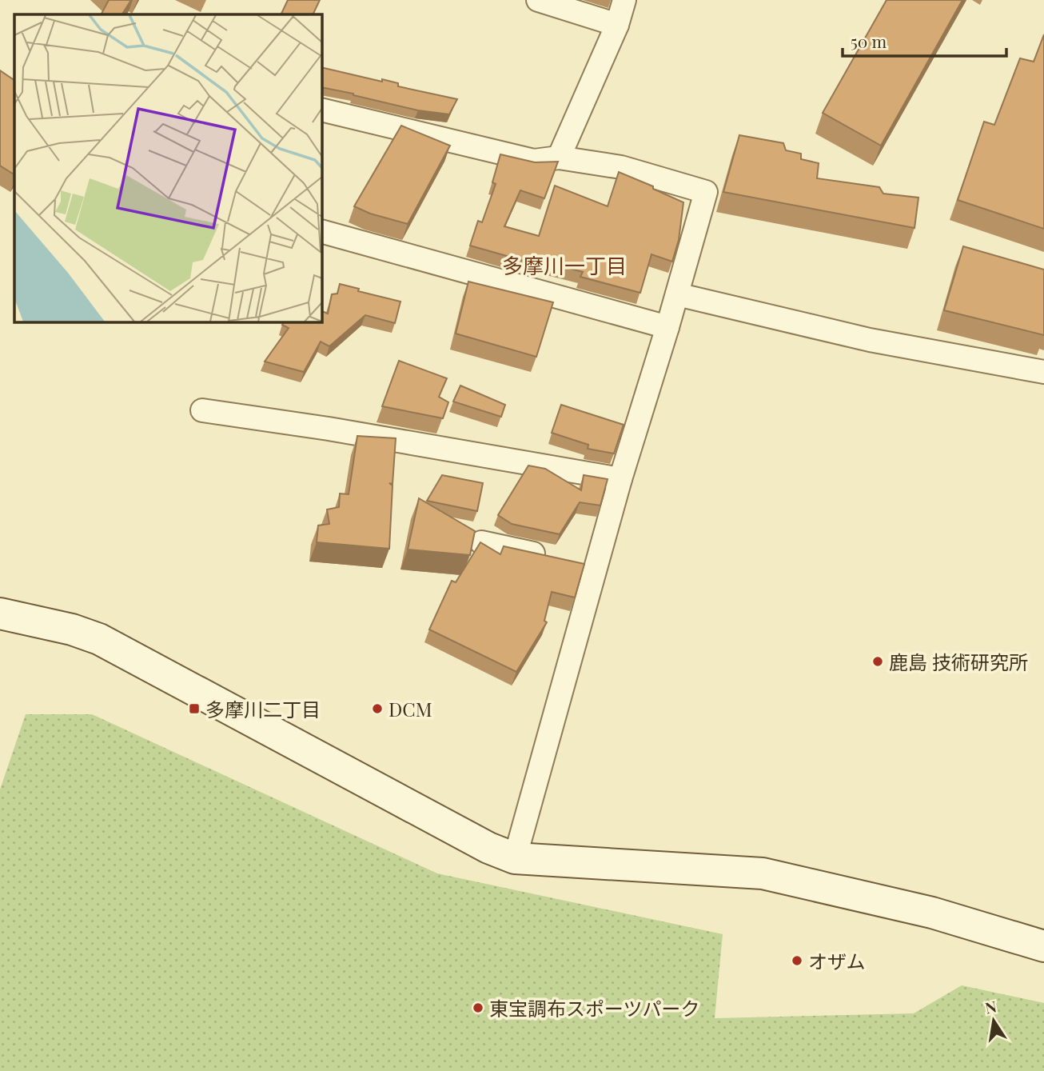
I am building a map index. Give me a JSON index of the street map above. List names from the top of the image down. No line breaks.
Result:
{"districts":["多摩川一丁目"],"places":{"other":["鹿島 技術研究所","DCM","オザム","東宝調布スポーツパーク"],"transit":["多摩川二丁目"]},"scale_bar":"50 m","north":"top"}
